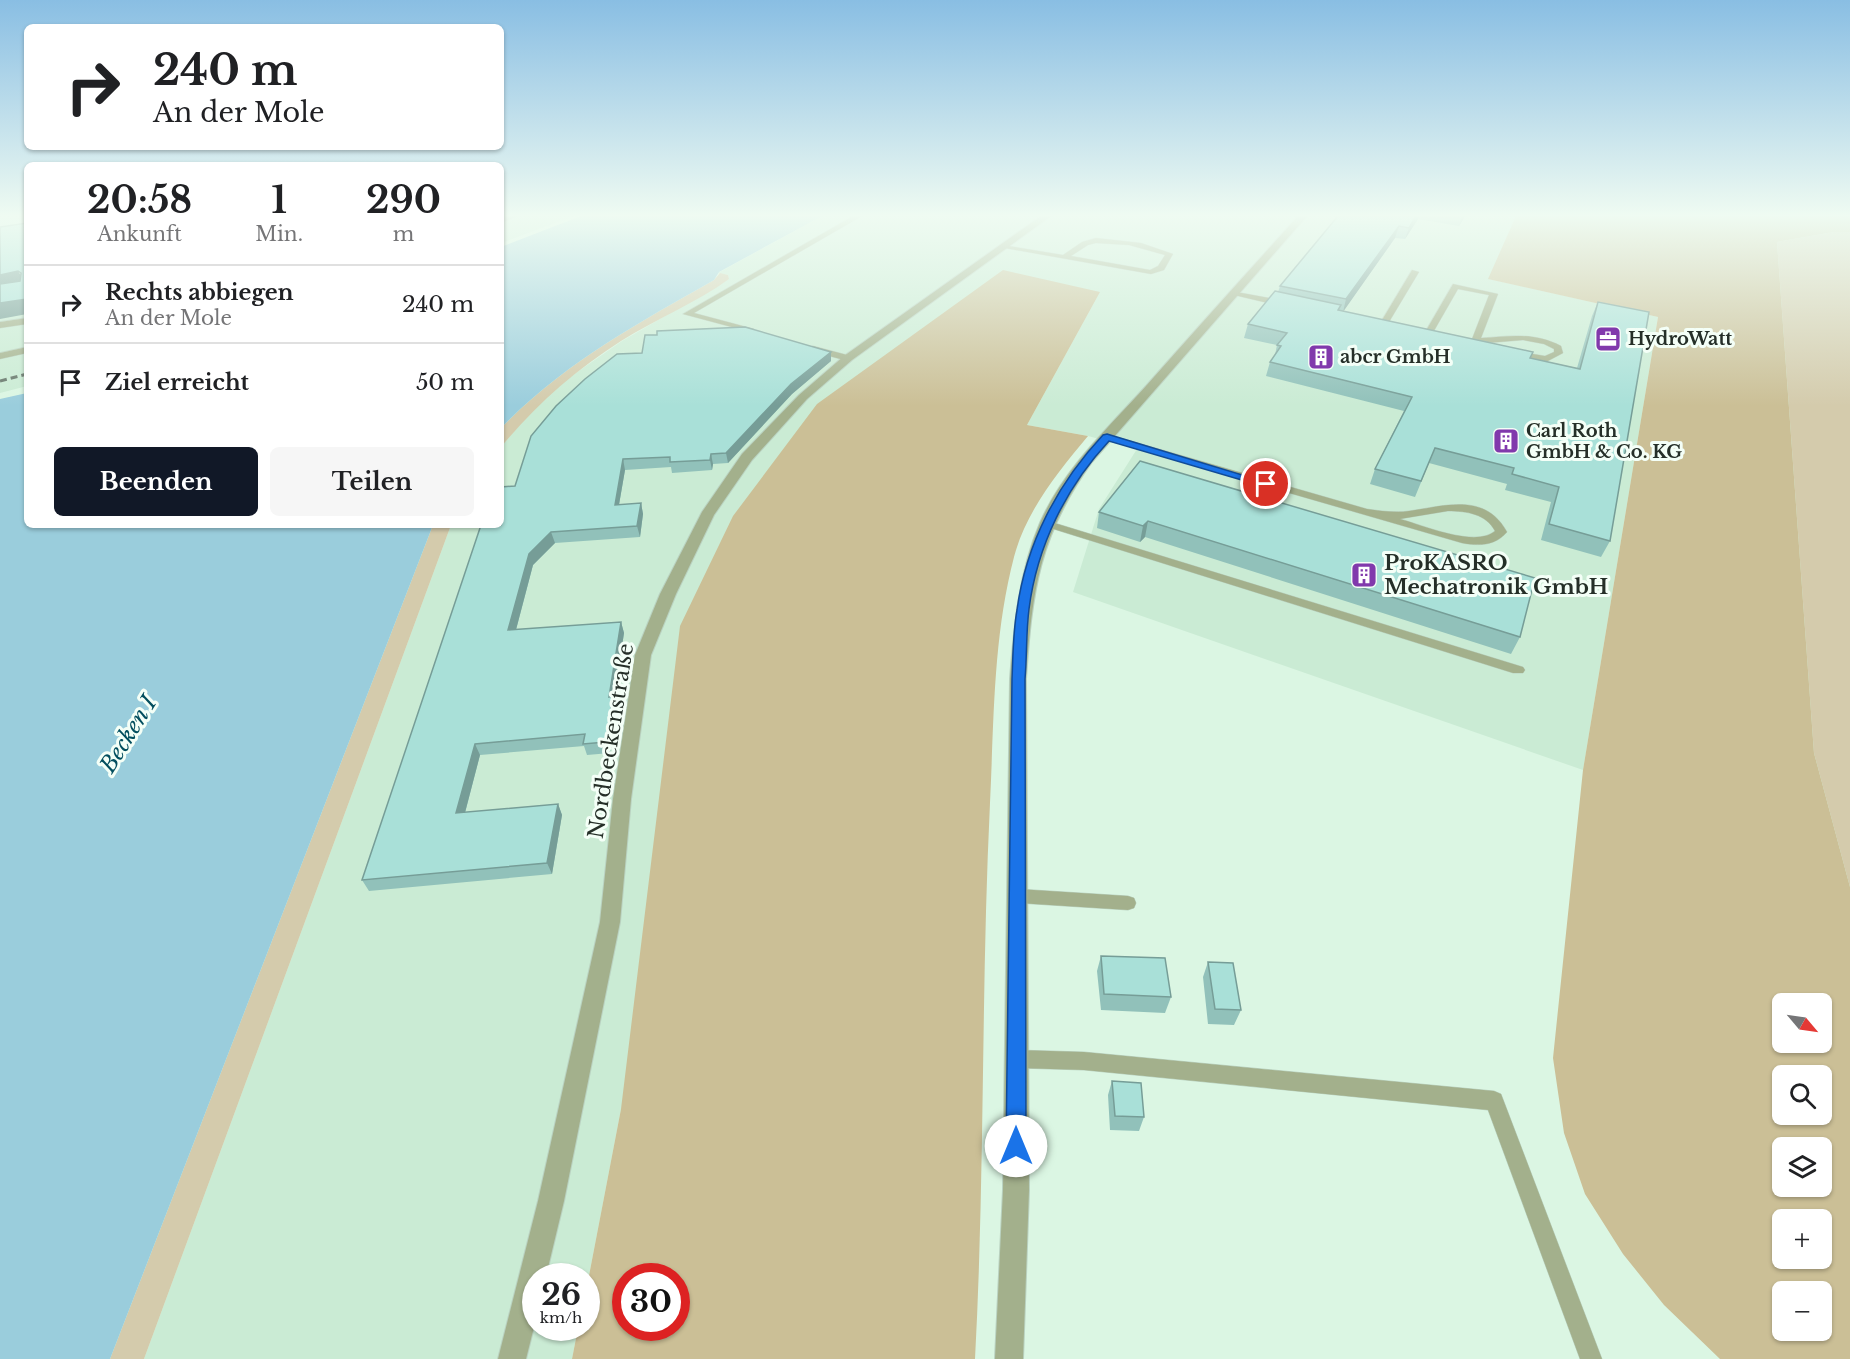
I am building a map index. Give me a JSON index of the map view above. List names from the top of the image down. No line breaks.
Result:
{"streets":{"street":["Nordbeckenstraße"]},"water":["Becken I"],"places":{"office":["HydroWatt"],"building":["abcr GmbH","Carl Roth GmbH & Co. KG","ProKASRO Mechatronik GmbH"]},"north":"bottom right","page":{"turn":["240 m","An der Mole"],"eta":["20:58","Ankunft","1","Min.","290","m"],"list":[{"name":"Rechts abbiegen","note":"An der Mole","value":"240 m"},{"name":"Ziel erreicht","value":"50 m"}],"buttons":["Beenden","Teilen"],"map_buttons":["+","−"],"speed":"26 km/h","limit":"30"}}
